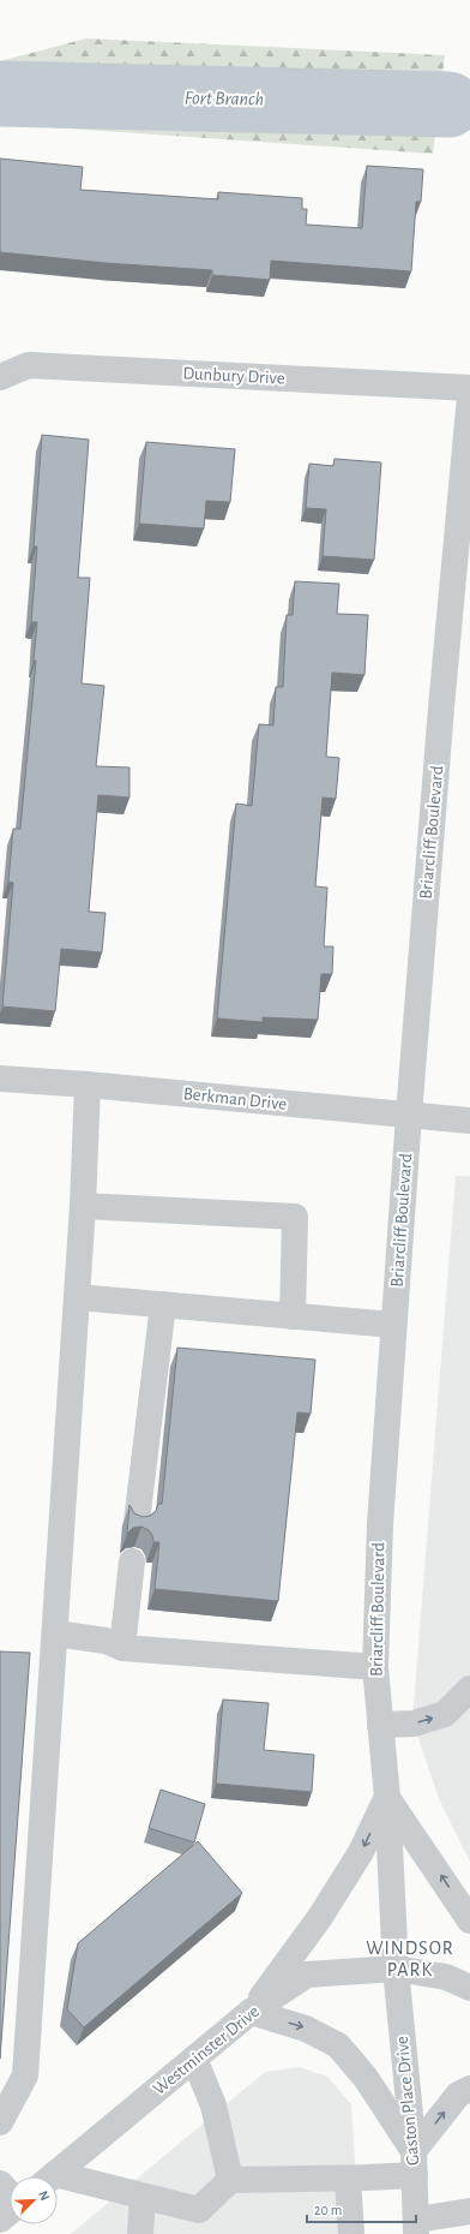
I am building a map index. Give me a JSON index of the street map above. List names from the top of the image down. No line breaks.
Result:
{"streets":{"street":["Dunbury Drive","Briarcliff Boulevard","Berkman Drive","Westminster Drive","Gaston Place Drive"]},"crossings":[["Briarcliff Boulevard","Berkman Drive"],["Briarcliff Boulevard","Westminster Drive"],["Briarcliff Boulevard","Gaston Place Drive"],["Westminster Drive","Gaston Place Drive"]],"districts":["WINDSOR PARK"],"water":["Fort Branch"],"scale_bar":"20 m","north":"top right"}
